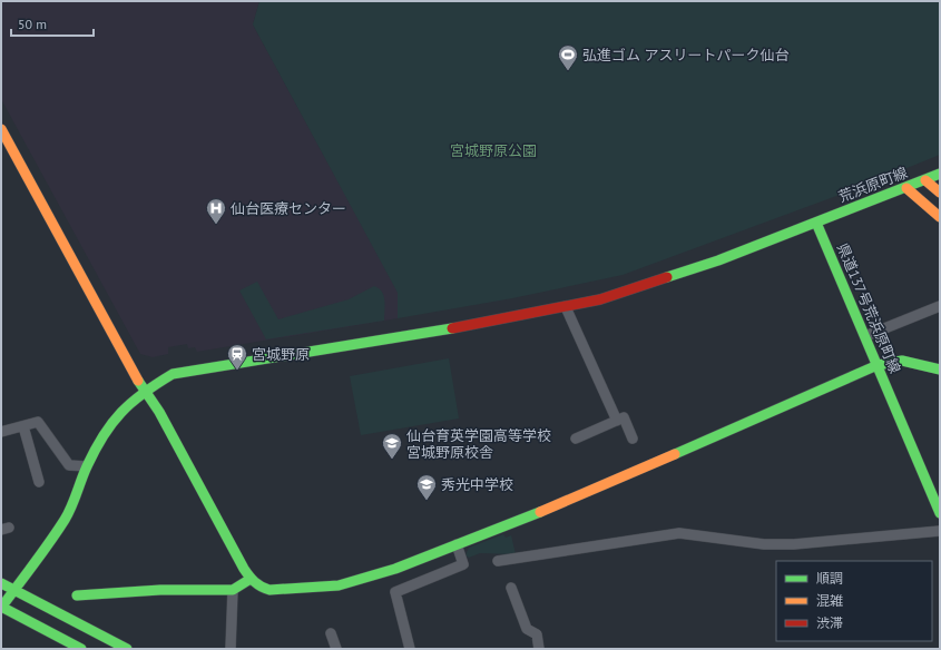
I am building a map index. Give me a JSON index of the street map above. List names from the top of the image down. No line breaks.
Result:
{"streets":{"street":["荒浜原町線","県道137号荒浜原町線"]},"crossings":[["荒浜原町線","県道137号荒浜原町線"]],"parks":["宮城野原公園"],"places":{"sports":["弘進ゴム アスリートパーク仙台"],"hospital":["仙台医療センター"],"station":["宮城野原"],"school or university":["仙台育英学園高等学校 宮城野原校舎","秀光中学校"]},"legend":["順調","混雑","渋滞"],"scale_bar":"50 m"}
